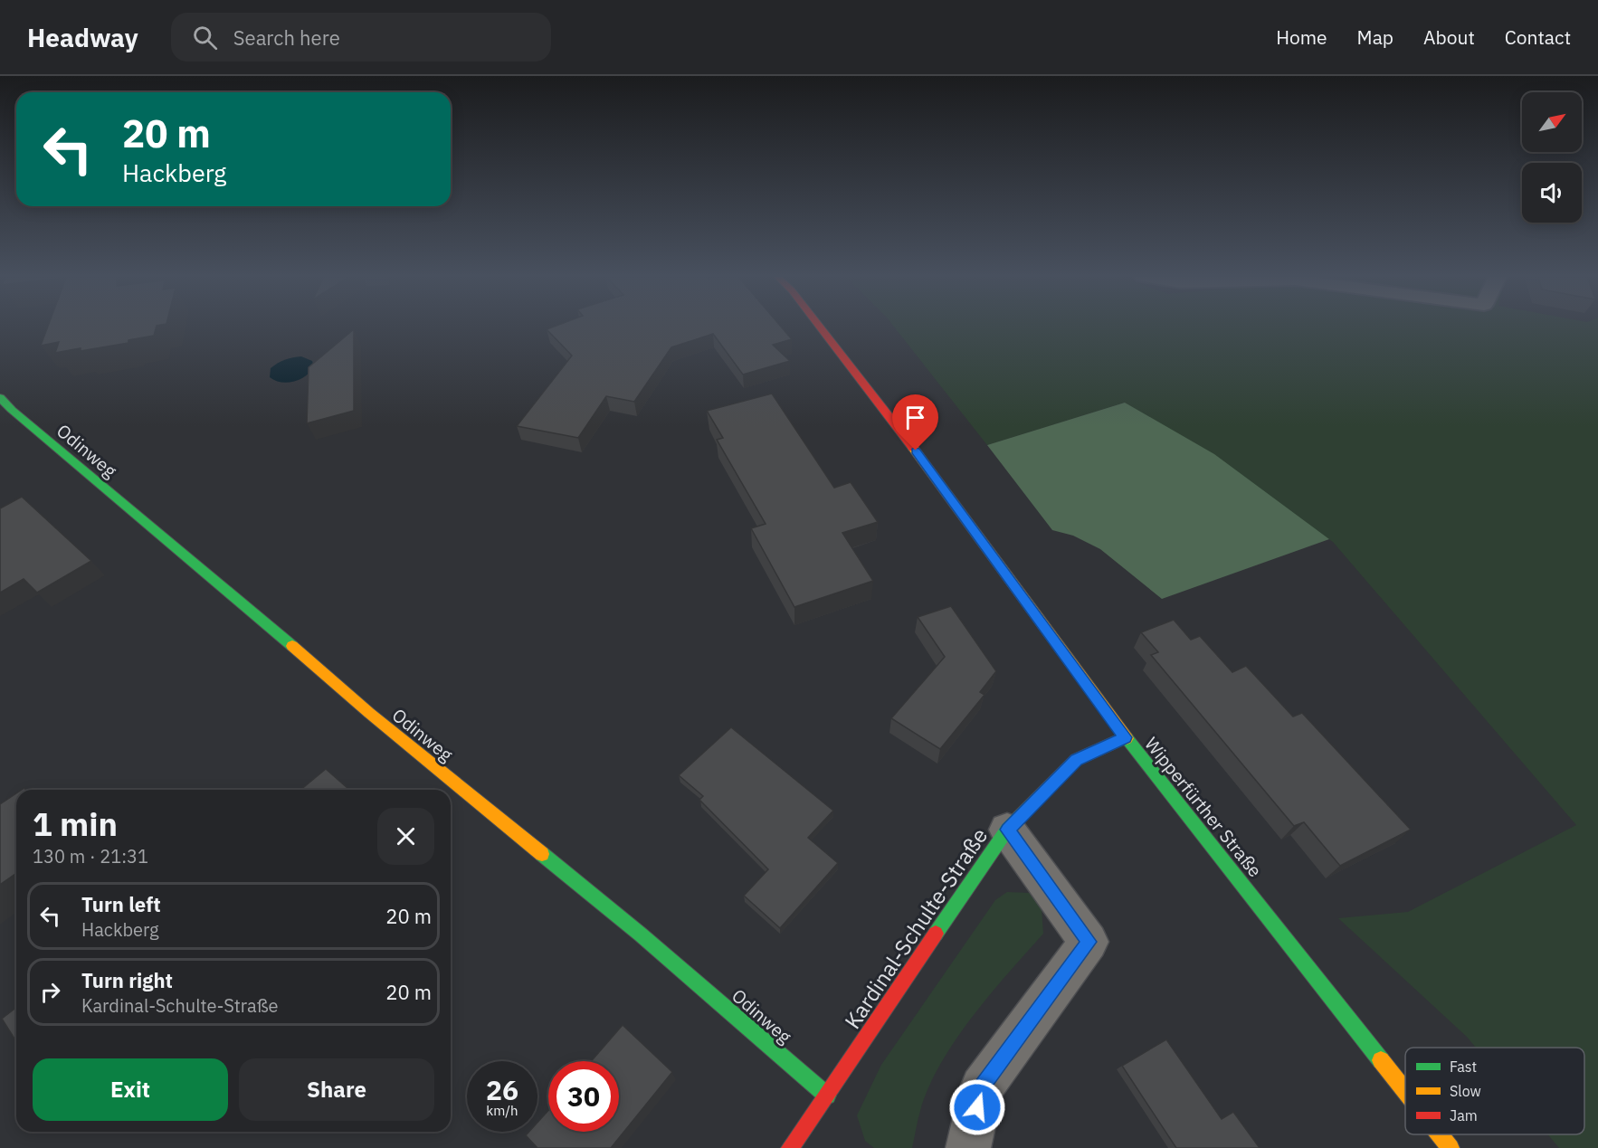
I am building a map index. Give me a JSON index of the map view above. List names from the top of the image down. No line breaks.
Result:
{"streets":{"street":["Odinweg","Wipperfürther Straße","Kardinal-Schulte-Straße"]},"crossings":[["Odinweg","Kardinal-Schulte-Straße"],["Wipperfürther Straße","Kardinal-Schulte-Straße"]],"legend":["Fast","Slow","Jam"],"north":"top right","page":{"header":"Headway","search":"Search here","nav":["Home","Map","About","Contact"],"turn":["20 m","Hackberg"],"heading":["1 min","130 m · 21:31"],"list":[{"name":"Turn left","note":"Hackberg","value":"20 m"},{"name":"Turn right","note":"Kardinal-Schulte-Straße","value":"20 m"}],"buttons":["Exit","Share"],"speed":"26 km/h","limit":"30"}}
